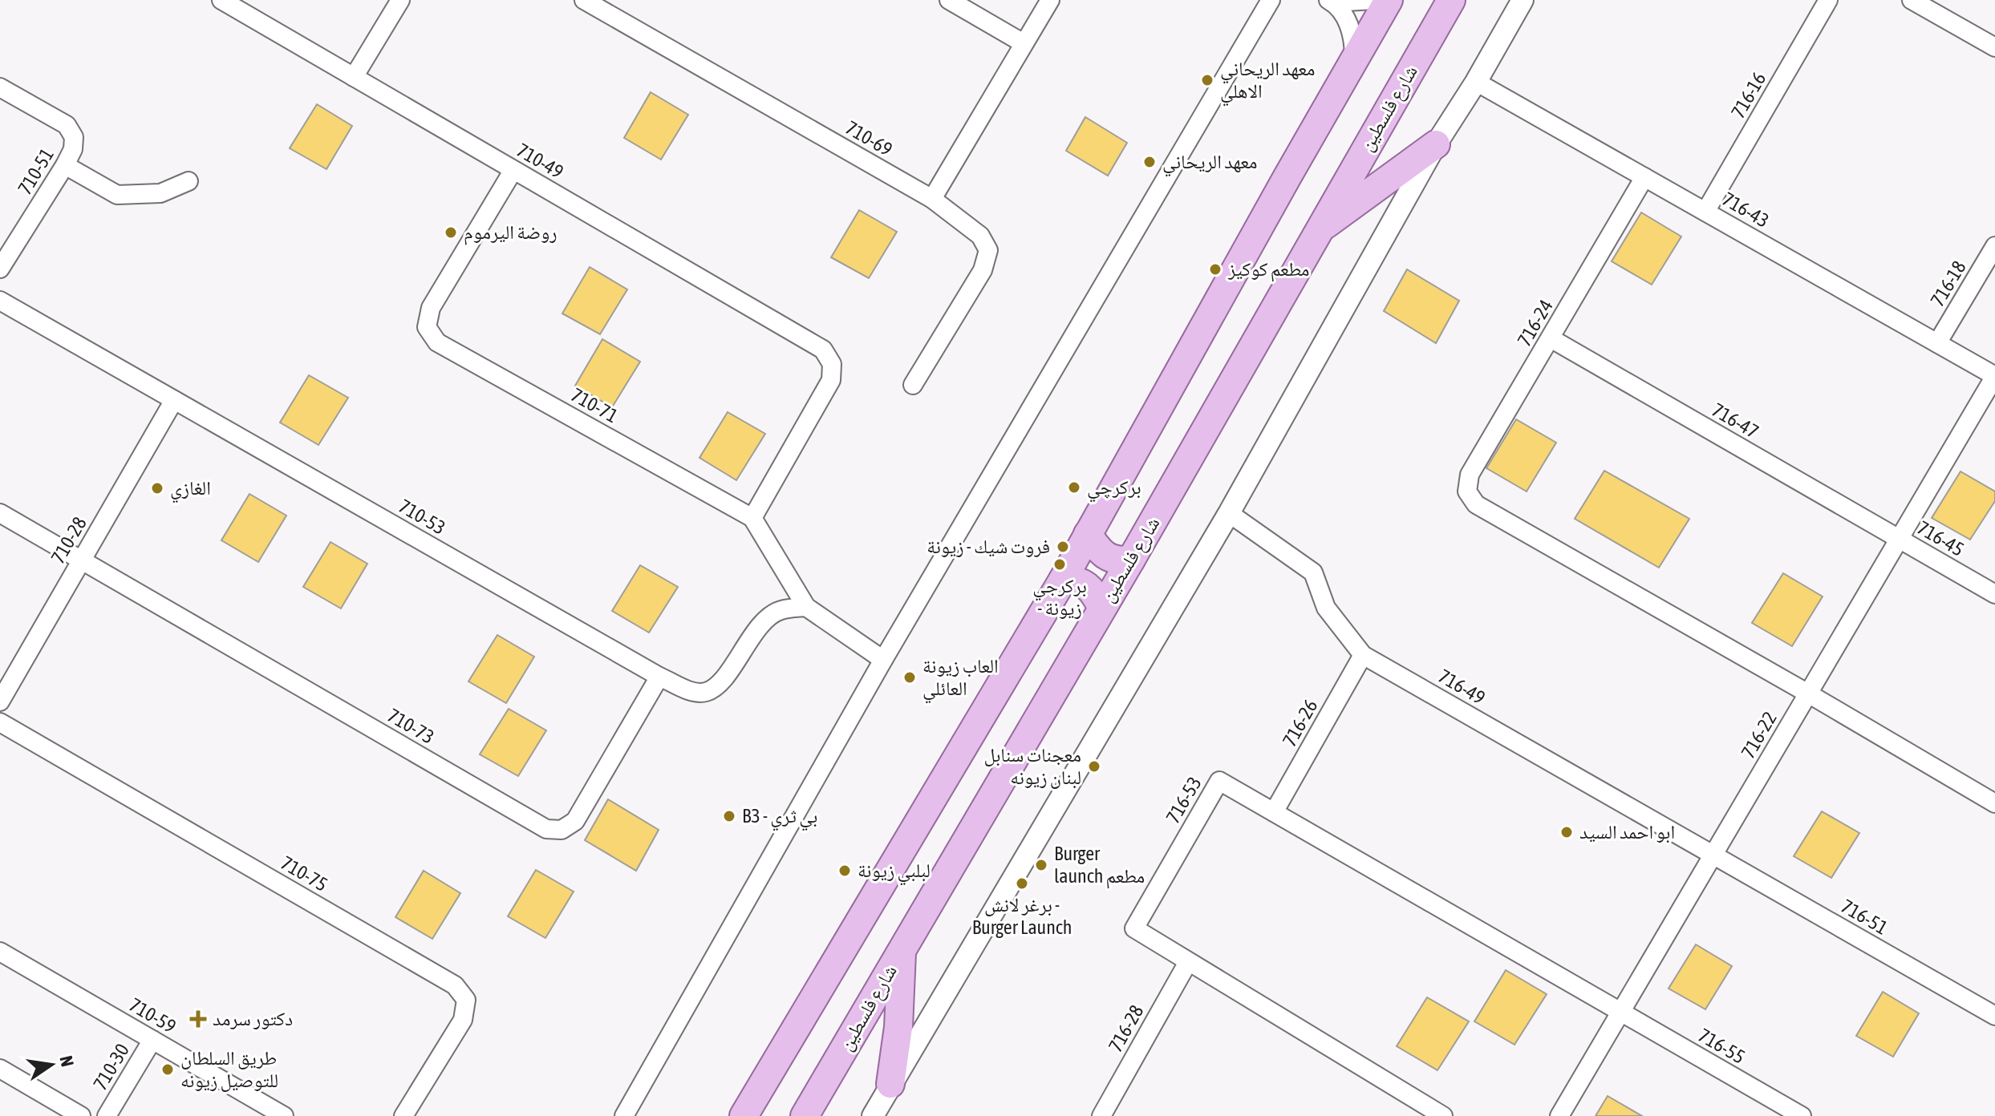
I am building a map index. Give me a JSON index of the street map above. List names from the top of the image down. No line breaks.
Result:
{"streets":{"main road":["شارع فلسطين"],"street":["716-16","710-69","710-49","710-51","716-43","716-18","716-24","710-71","716-47","710-53","716-45","710-28","716-49","716-26","710-73","716-22","716-53","710-75","716-51","710-59","716-28","716-55","710-30"]},"crossings":[["716-16","716-43"],["710-49","710-71"],["716-43","716-18"],["716-43","716-24"],["716-43","716-22"],["716-24","716-47"],["716-24","716-22"],["716-47","716-45"],["716-47","716-22"],["710-53","710-28"],["710-53","710-73"],["716-45","716-22"],["710-28","710-73"],["716-49","716-26"],["716-49","716-22"],["716-49","716-51"],["716-26","716-53"],["716-22","716-53"],["716-22","716-51"],["716-22","716-55"],["716-53","716-28"],["716-53","716-55"],["710-59","710-30"]],"places":{"other":["معهد الريحاني الاهلي","معهد الريحاني","روضة اليرموم","مطعم كوكيز","بركرچي","الغازي","فروت شيك - زيونة","بركرجي - زيونة","العاب زيونة العائلي","معجنات سنابل لبنان زيونه","B3 - بي ثري","ابو احمد السيد","Burger launch مطعم","لبلبي زيونة","برغر لانش - Burger Launch","طريق السلطان للتوصيل زيونه"],"health":["دكتور سرمد"]},"north":"right"}
